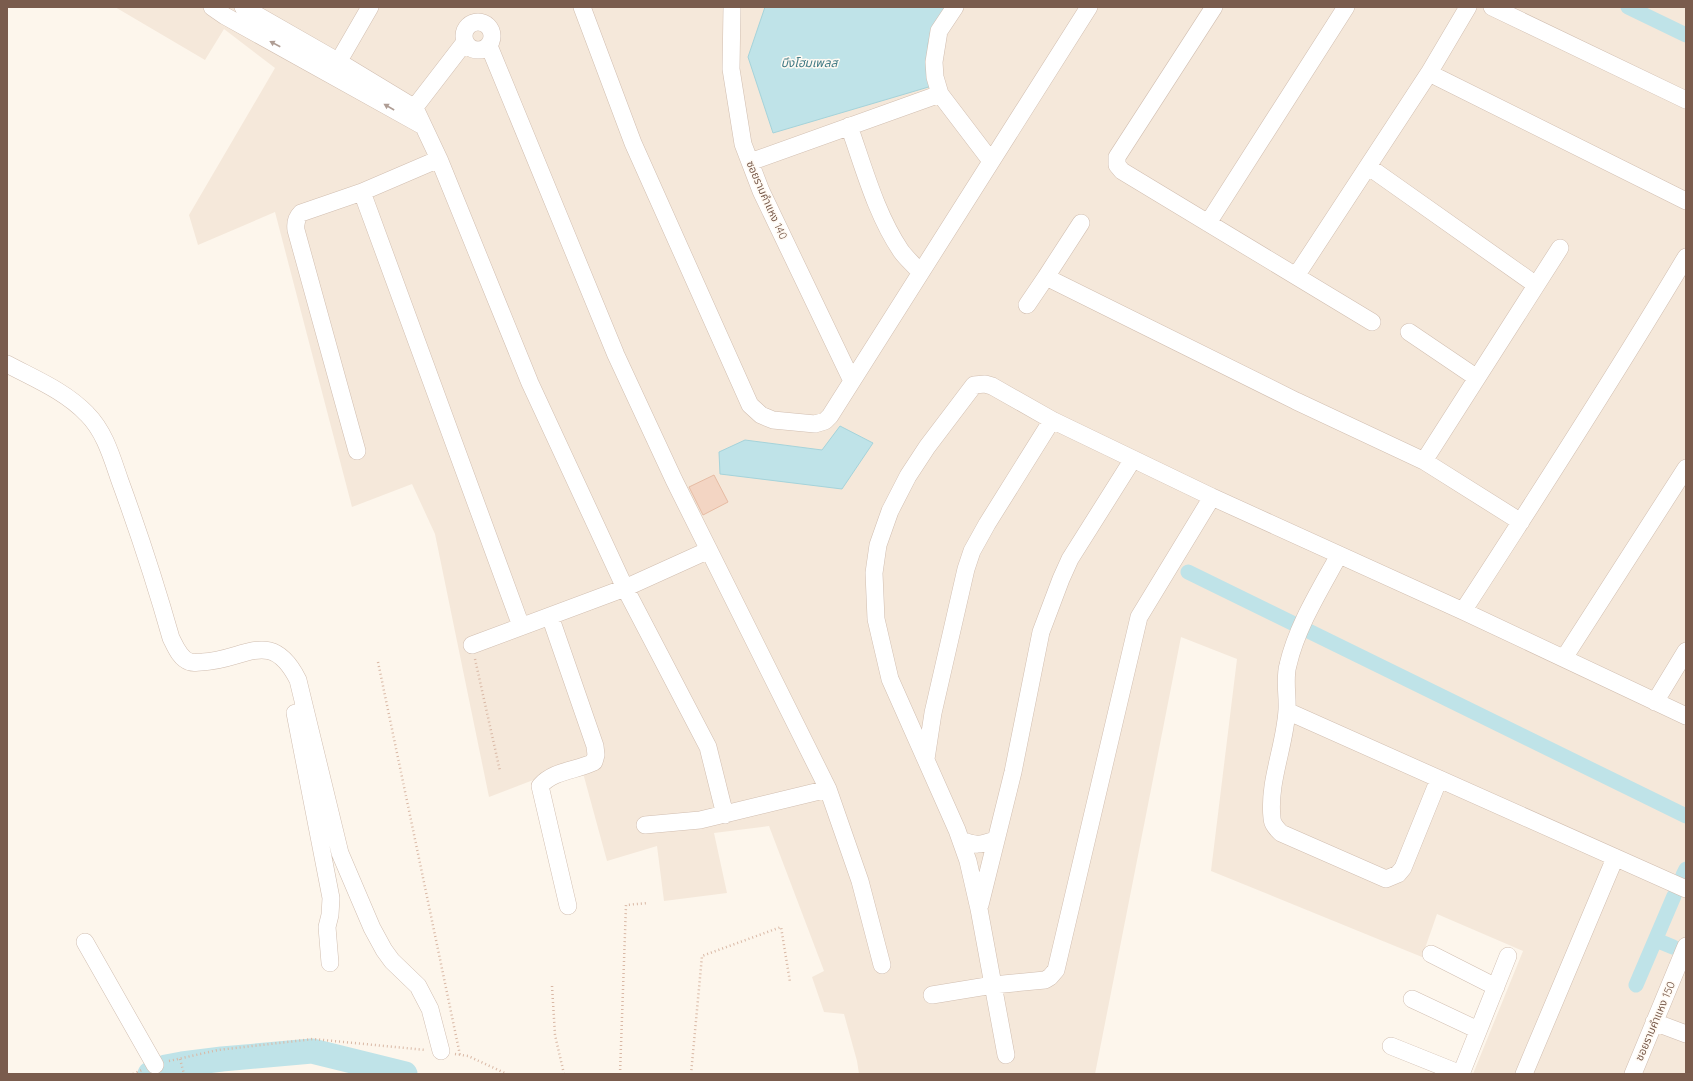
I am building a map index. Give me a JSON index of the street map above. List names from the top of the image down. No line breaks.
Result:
{"streets":{"street":["ซอยรามคำแหง 140","ซอยรามคำแหง 150"]},"water":["บึงโฮมเพลส"]}
